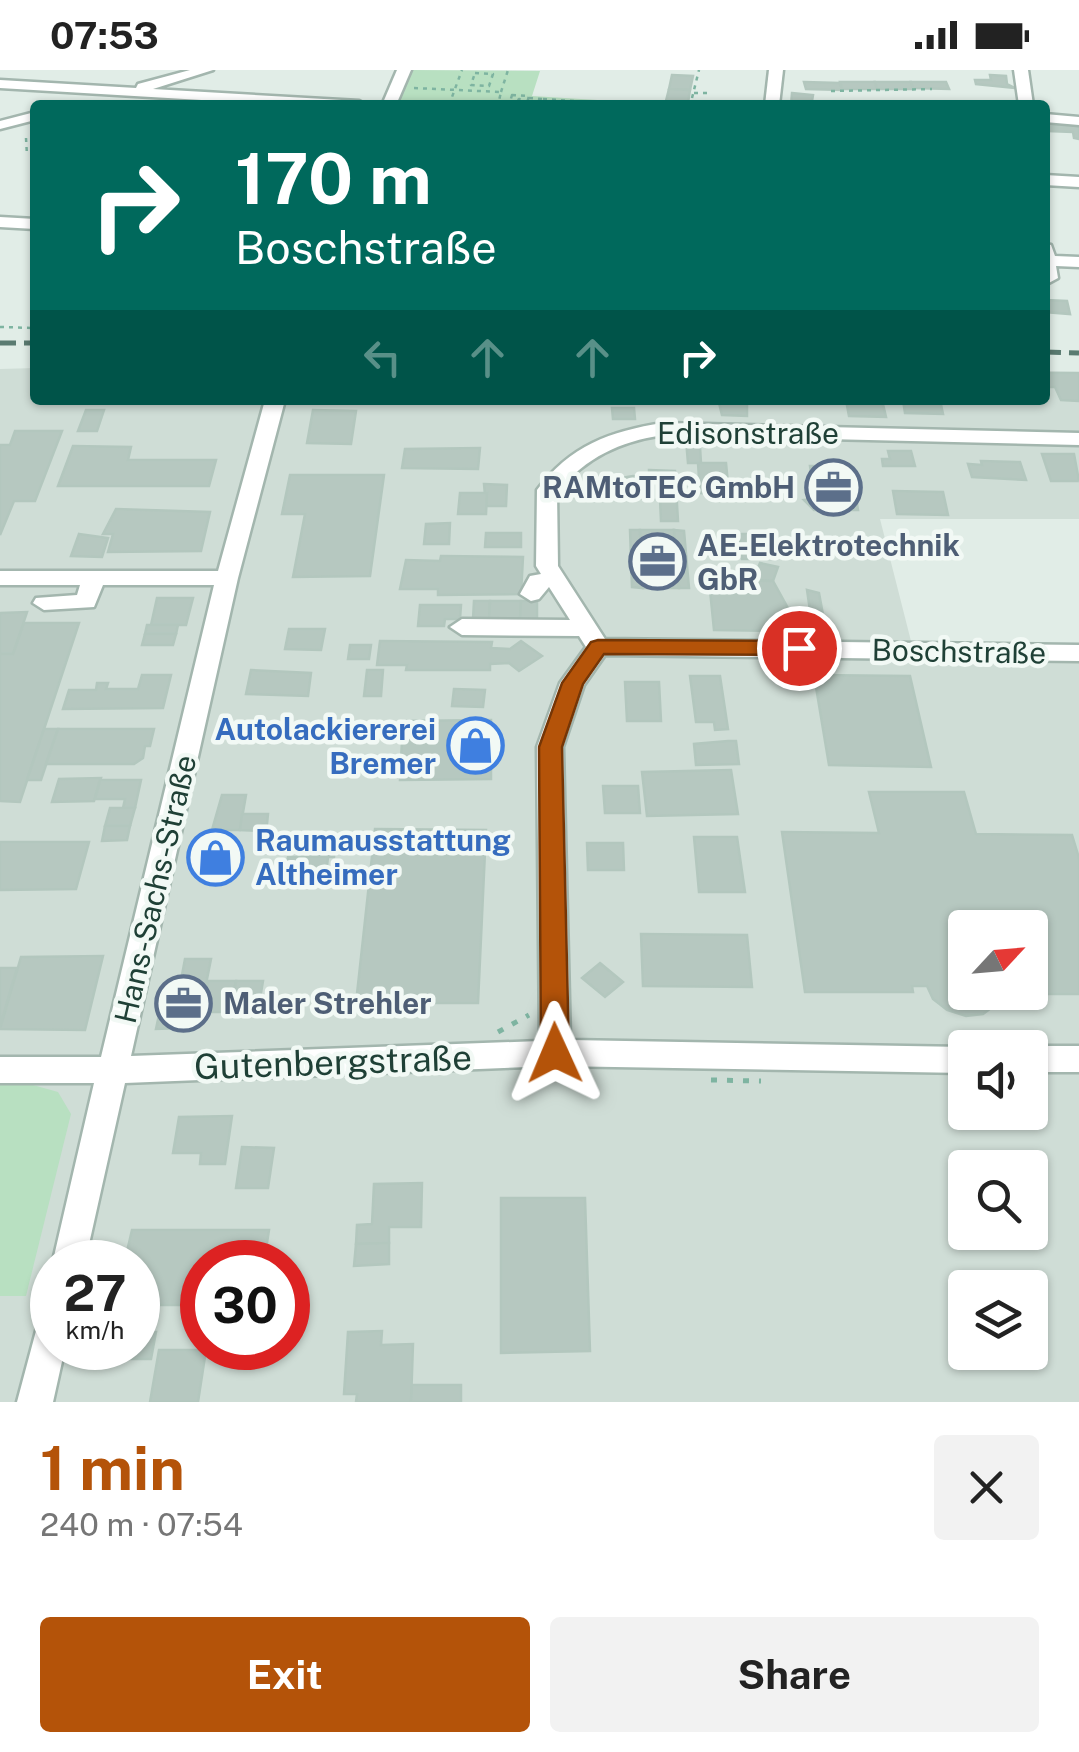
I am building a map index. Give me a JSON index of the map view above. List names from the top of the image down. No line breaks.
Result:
{"streets":{"street":["Edisonstraße","Boschstraße","Hans-Sachs-Straße","Gutenbergstraße"]},"crossings":[["Edisonstraße","Boschstraße"],["Hans-Sachs-Straße","Gutenbergstraße"]],"places":{"office":["RAMtoTEC GmbH","AE-Elektrotechnik GbR","Maler Strehler"],"shop":["Autolackiererei Bremer","Raumausstattung Altheimer"]},"north":"top right","page":{"status":"07:53","turn":["170 m","Boschstraße"],"speed":"27 km/h","limit":"30","heading":["1 min","240 m · 07:54"],"buttons":["Exit","Share"]}}
